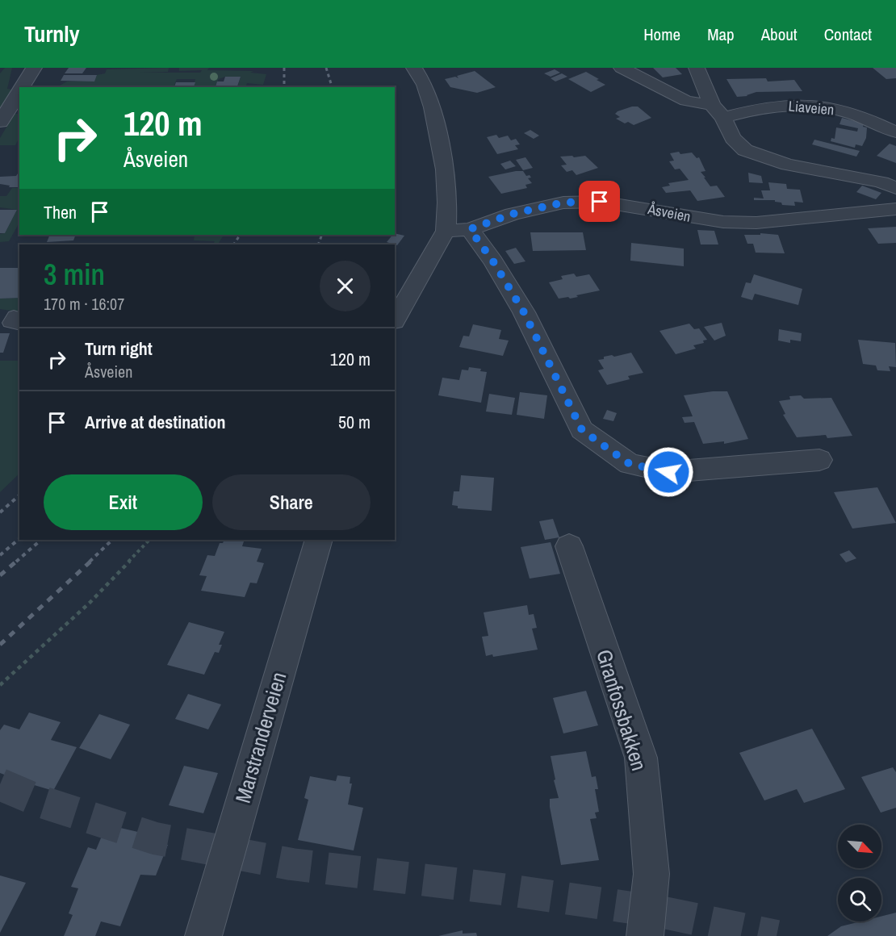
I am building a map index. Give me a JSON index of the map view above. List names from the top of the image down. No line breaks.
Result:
{"streets":{"street":["Liaveien","Åsveien","Granfossbakken","Marstranderveien"]},"north":"bottom right","page":{"header":"Turnly","nav":["Home","Map","About","Contact"],"turn":["120 m","Åsveien"],"then":"Then","heading":["3 min","170 m · 16:07"],"list":[{"name":"Turn right","note":"Åsveien","value":"120 m"},{"name":"Arrive at destination","value":"50 m"}],"buttons":["Exit","Share"]}}
